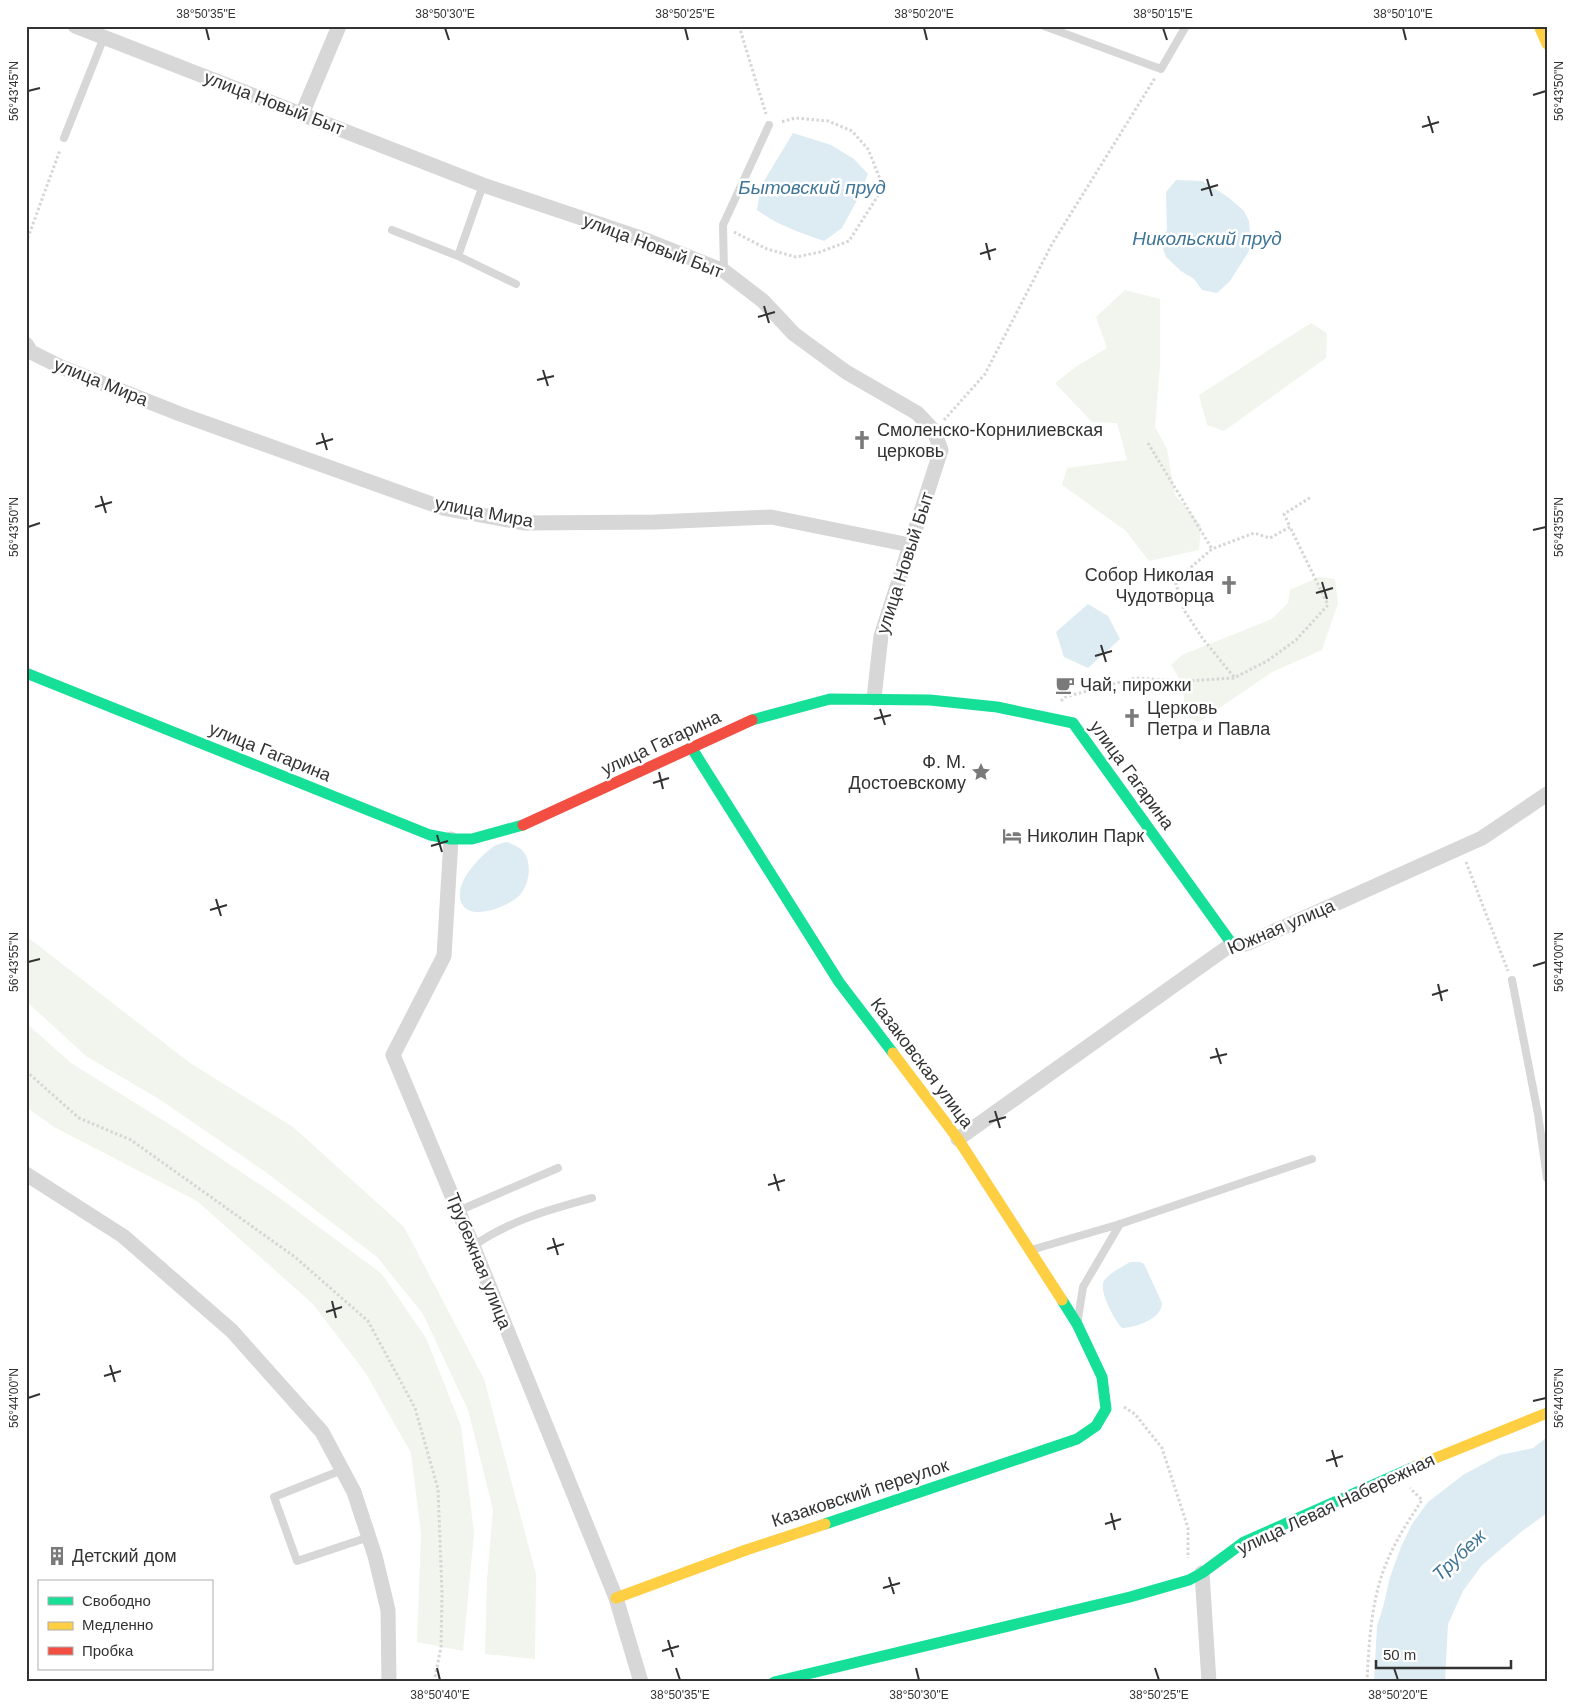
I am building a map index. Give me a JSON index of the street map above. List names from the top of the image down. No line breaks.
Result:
{"streets":{"street":["улица Новый Быт","улица Мира","улица Гагарина","Южная улица","Казаковская улица","Трубежная улица","Казаковский переулок","улица Левая Набережная"]},"crossings":[["улица Новый Быт","улица Мира"],["улица Новый Быт","улица Гагарина"],["улица Гагарина","Южная улица"],["улица Гагарина","Казаковская улица"],["улица Гагарина","Трубежная улица"],["Южная улица","Казаковская улица"],["Казаковская улица","Казаковский переулок"],["Трубежная улица","Казаковский переулок"]],"water":["Бытовский пруд","Никольский пруд","Трубеж"],"places":{"church":["Смоленско-Корнилиевская церковь","Собор Николая Чудотворца","Церковь Петра и Павла"],"cafe":["Чай, пирожки"],"place":["Ф. М. Достоевскому"],"hotel":["Николин Парк"],"building":["Детский дом"]},"legend":["Свободно","Медленно","Пробка"],"scale_bar":"50 m","coordinates":["38°50'35\"E","38°50'30\"E","38°50'25\"E","38°50'20\"E","38°50'15\"E","38°50'10\"E","56°43'45\"N","56°43'50\"N","56°43'55\"N","56°44'00\"N","56°44'05\"N","38°50'40\"E"]}
